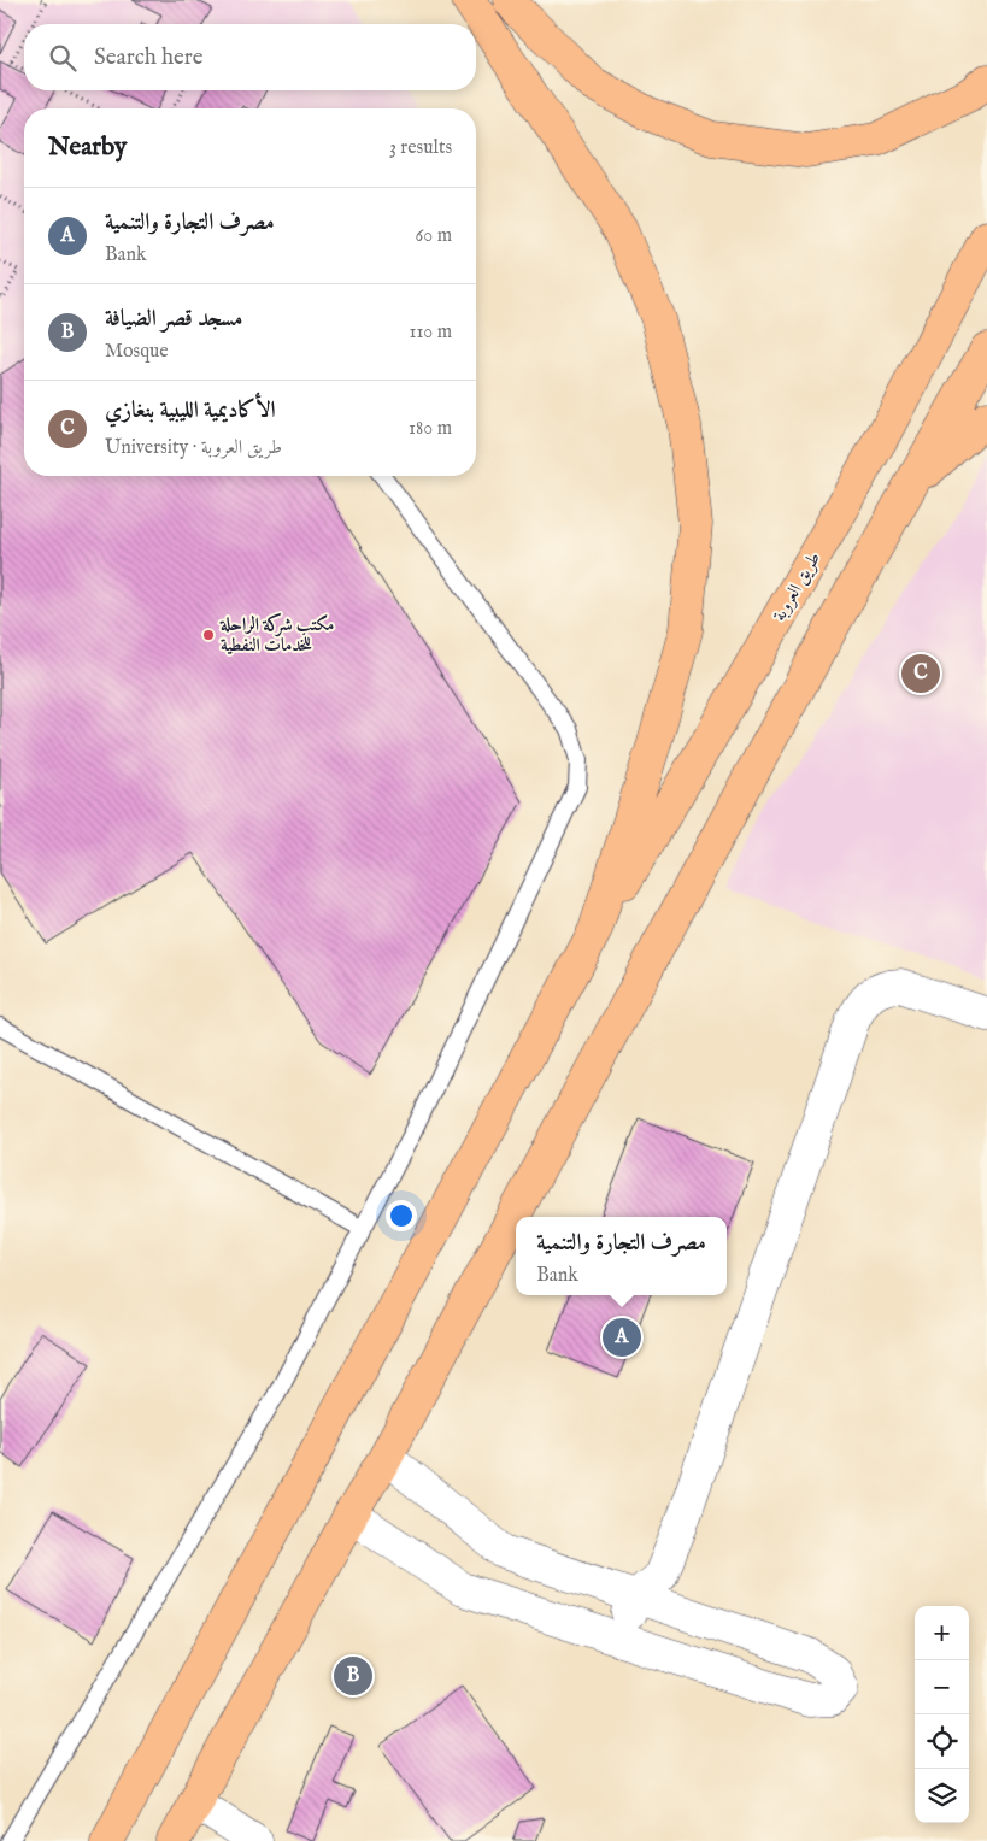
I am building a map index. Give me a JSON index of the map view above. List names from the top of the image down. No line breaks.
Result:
{"streets":{"highway":["طريق العروبة"]},"places":["مكتب شركة الراحلة للخدمات النفطية"],"page":{"search":"Search here","heading":["Nearby","3 results"],"list":[{"mark":"A","name":"مصرف التجارة والتنمية","note":"Bank","value":"60 m"},{"mark":"B","name":"مسجد قصر الضيافة","note":"Mosque","value":"110 m"},{"mark":"C","name":"الأكاديمية الليبية بنغازي","note":"University · طريق العروبة","value":"180 m"}],"pins":["C","A","B"],"popup":["مصرف التجارة والتنمية","Bank"],"map_buttons":["+","−"]}}
